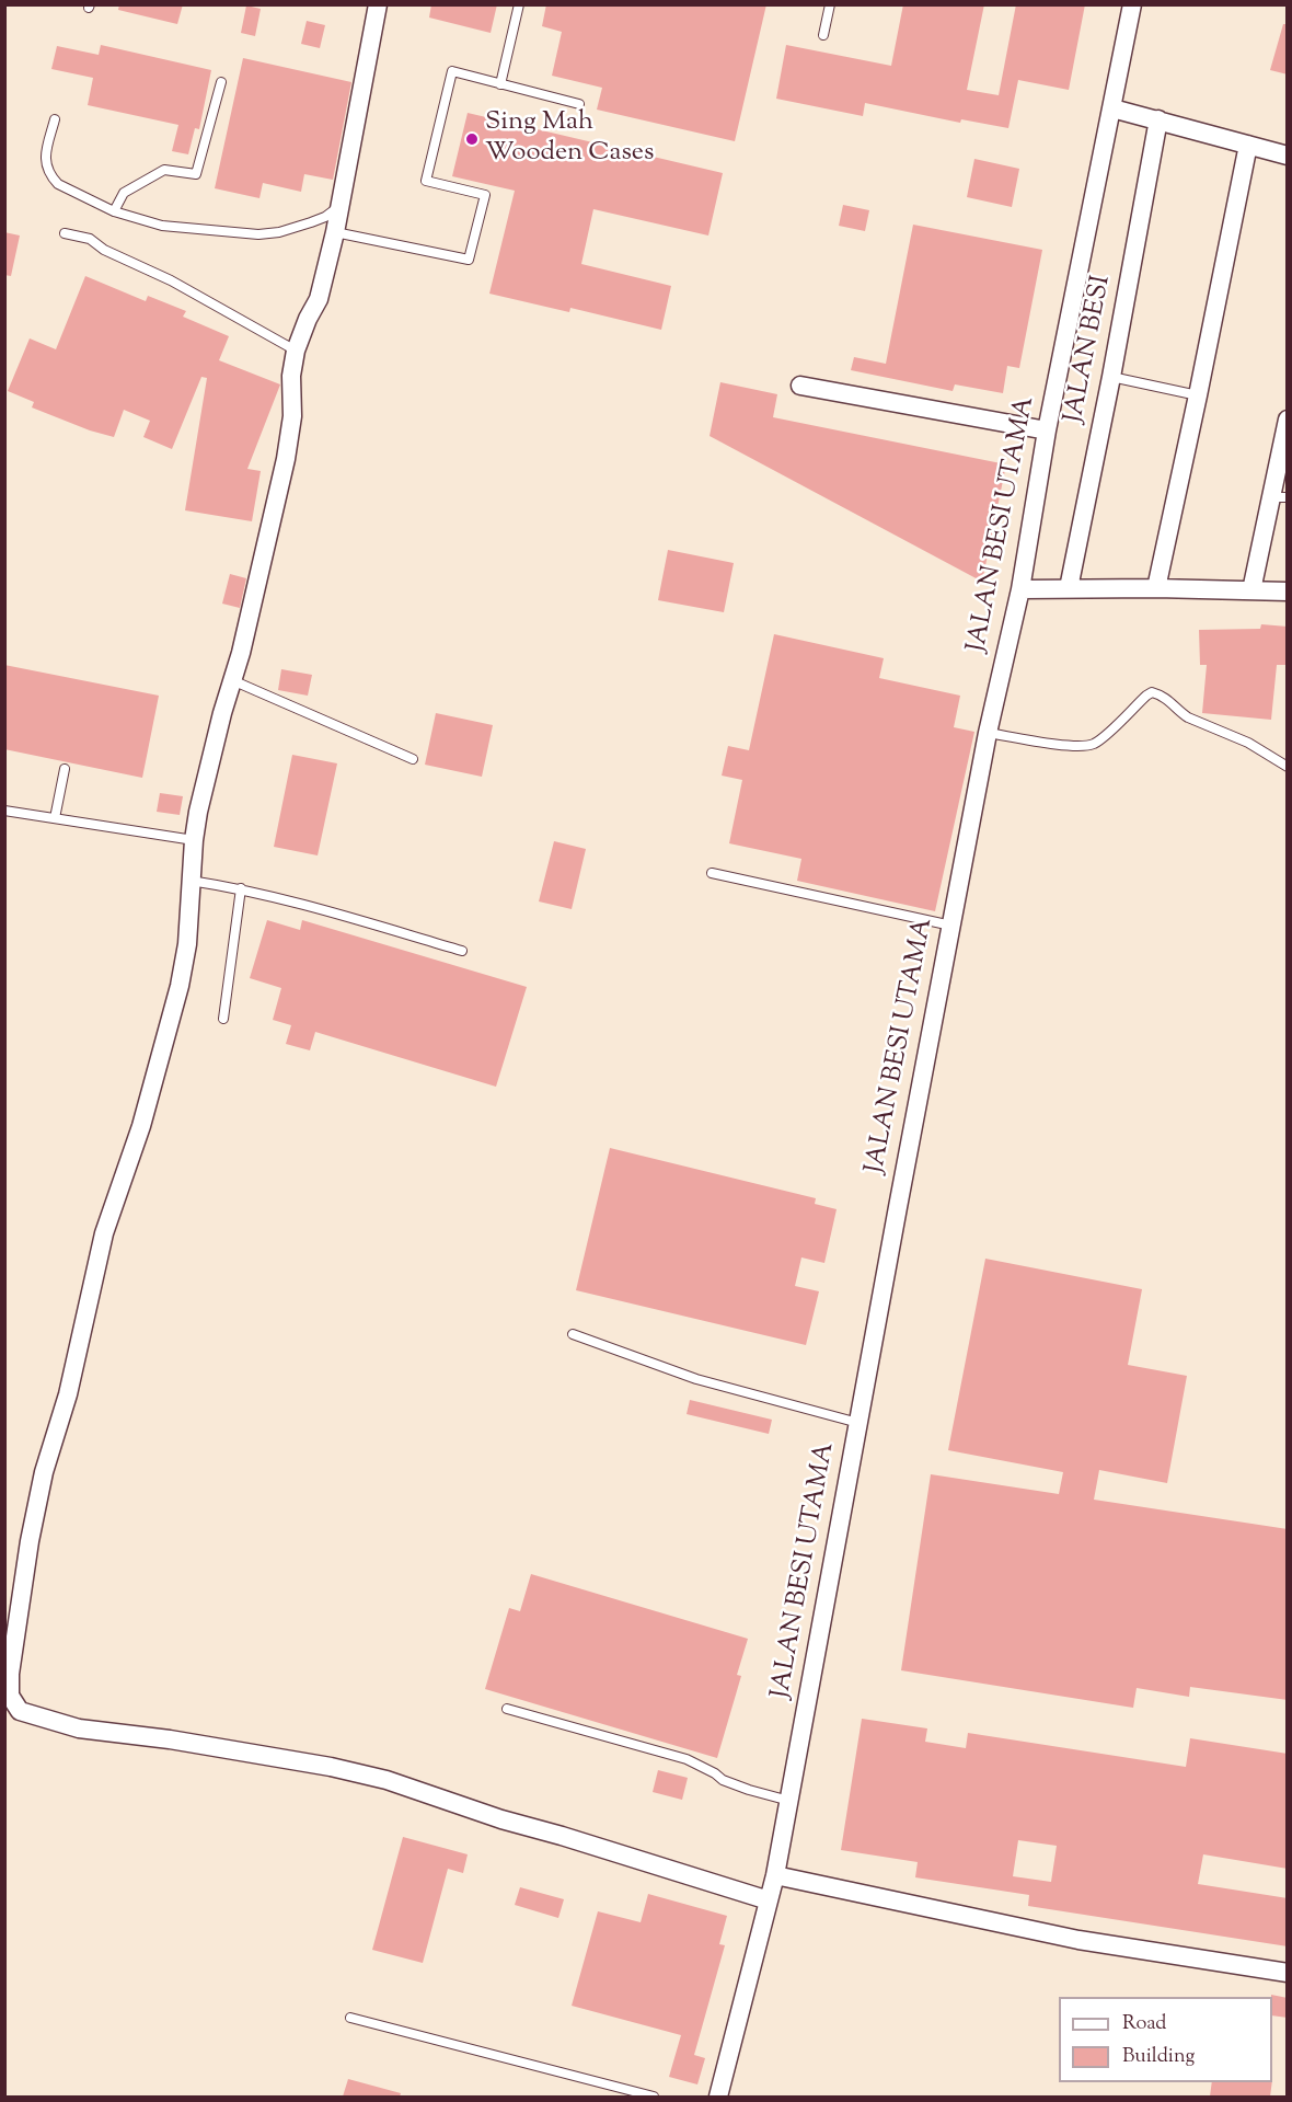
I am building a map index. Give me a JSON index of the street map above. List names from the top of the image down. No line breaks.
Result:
{"streets":{"street":["JALAN BESI","JALAN BESI UTAMA"]},"places":["Sing Mah Wooden Cases"],"legend":["Road","Building"]}
